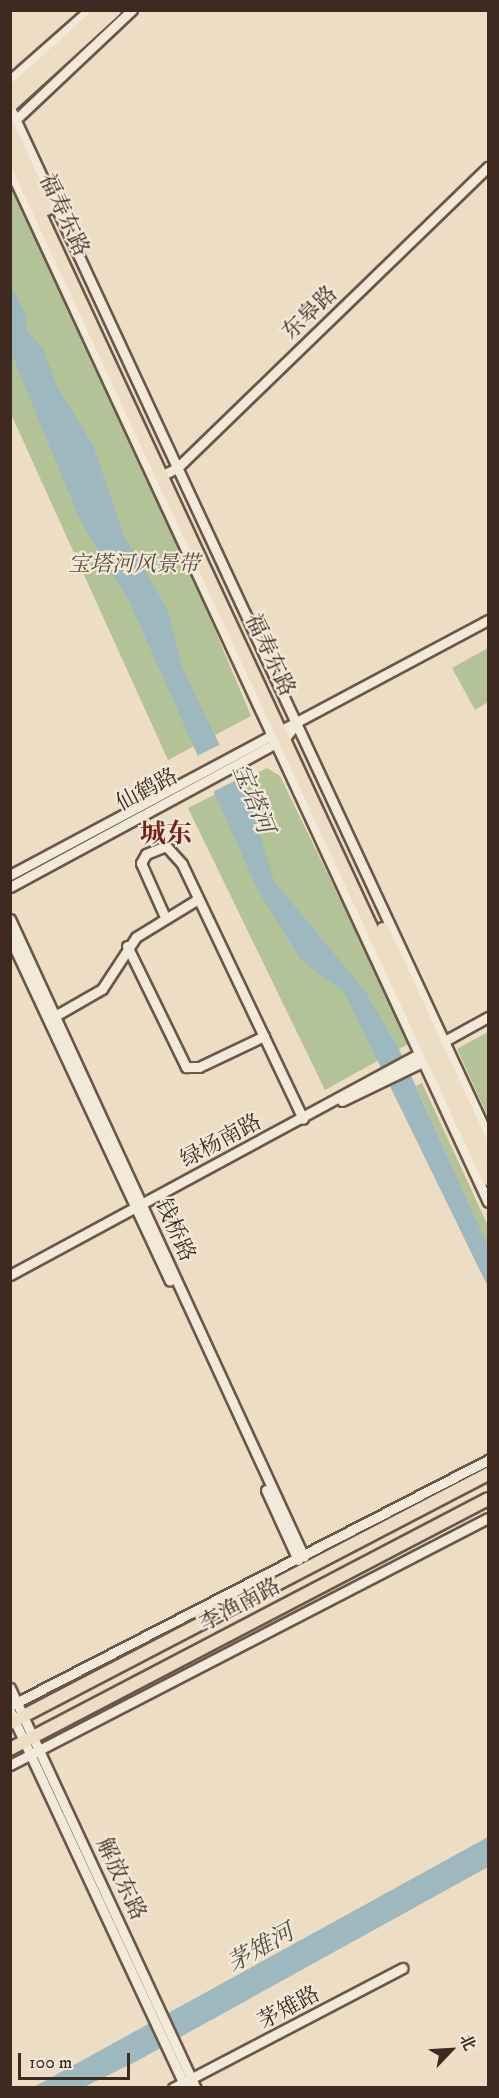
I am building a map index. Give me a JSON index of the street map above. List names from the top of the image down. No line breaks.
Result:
{"streets":{"main road":["福寿东路","李渔南路"],"street":["东皋路","仙鹤路","绿杨南路","钱桥路","解放东路","茅雉路"]},"crossings":[["福寿东路","东皋路"],["福寿东路","仙鹤路"],["福寿东路","绿杨南路"],["绿杨南路","钱桥路"],["李渔南路","解放东路"],["解放东路","茅雉路"]],"districts":["城东"],"water":["宝塔河","茅雉河"],"parks":["宝塔河风景带"],"scale_bar":"100 m","north":"top right"}
